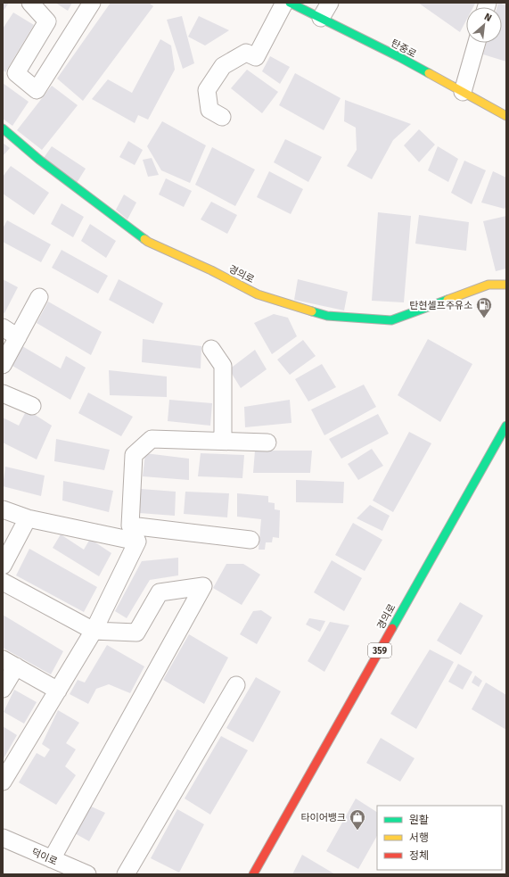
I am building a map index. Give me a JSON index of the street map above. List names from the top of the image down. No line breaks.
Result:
{"streets":{"main road":["탄중로","경의로","359"],"street":["덕이로"]},"places":{"fuel station":["탄현셀프주유소"],"shop":["타이어뱅크"]},"legend":["원활","서행","정체"],"north":"top right"}
